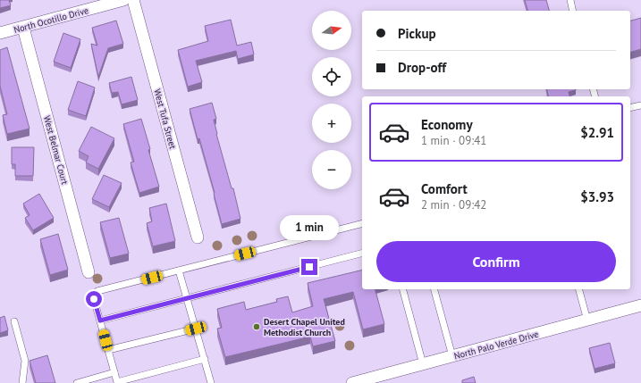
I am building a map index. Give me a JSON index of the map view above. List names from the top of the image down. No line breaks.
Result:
{"streets":{"street":["North Ocotillo Drive","West Tufa Street","West Belmar Court","North Palo Verde Drive"]},"crossings":[["North Ocotillo Drive","West Belmar Court"]],"places":["Desert Chapel United Methodist Church"],"north":"right","page":{"map_buttons":["+","−"],"banner":["Pickup","Drop-off"],"list":[{"name":"Economy","note":"1 min · 09:41","value":"$2.91"},{"name":"Comfort","note":"2 min · 09:42","value":"$3.93"}],"bubble":"1 min","buttons":"Confirm"}}
